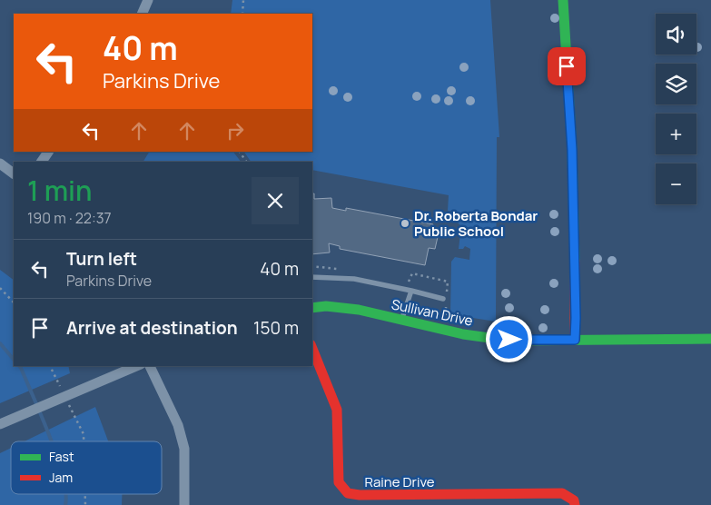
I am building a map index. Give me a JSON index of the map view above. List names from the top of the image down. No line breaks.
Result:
{"streets":{"street":["Sullivan Drive","Raine Drive"]},"places":["Dr. Roberta Bondar Public School"],"legend":["Fast","Jam"],"page":{"map_buttons":["+","−"],"turn":["40 m","Parkins Drive"],"heading":["1 min","190 m · 22:37"],"list":[{"name":"Turn left","note":"Parkins Drive","value":"40 m"},{"name":"Arrive at destination","value":"150 m"}]}}
